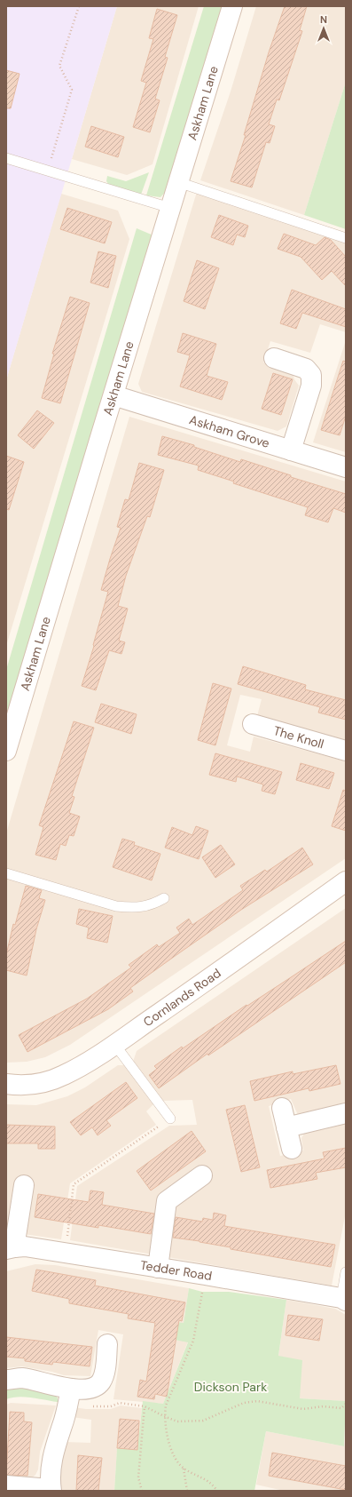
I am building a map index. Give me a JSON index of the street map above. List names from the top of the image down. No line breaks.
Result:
{"streets":{"street":["Askham Lane","Askham Grove","The Knoll","Cornlands Road","Tedder Road"]},"crossings":[["Askham Lane","Askham Grove"]],"parks":["Dickson Park"],"north":"top"}
